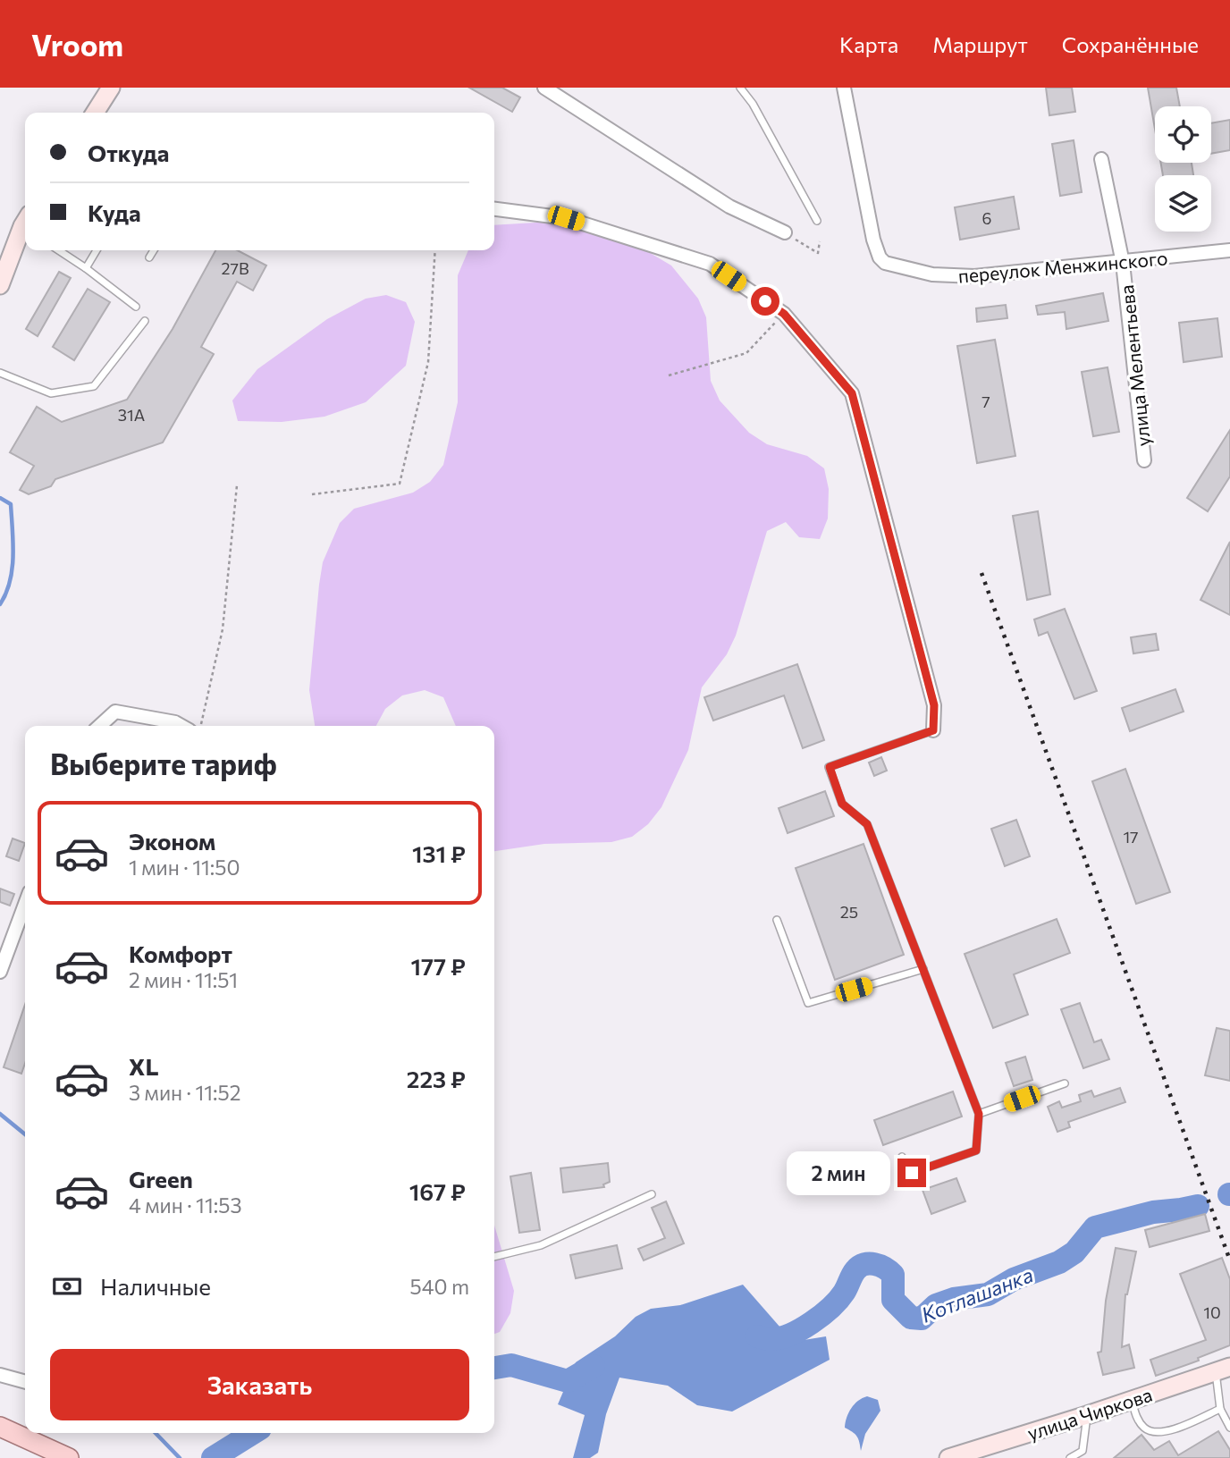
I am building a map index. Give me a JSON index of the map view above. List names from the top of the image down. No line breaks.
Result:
{"streets":{"main road":["улица Чиркова"],"street":["переулок Менжинского","улица Мелентьева"]},"crossings":[["переулок Менжинского","улица Мелентьева"]],"water":["Котлашанка"],"house_numbers":["6","27В","7","31А","17","25","10"],"page":{"header":"Vroom","nav":["Карта","Маршрут","Сохранённые"],"banner":["Откуда","Куда"],"heading":"Выберите тариф","list":[{"name":"Эконом","note":"1 мин · 11:50","value":"131 ₽"},{"name":"Комфорт","note":"2 мин · 11:51","value":"177 ₽"},{"name":"XL","note":"3 мин · 11:52","value":"223 ₽"},{"name":"Green","note":"4 мин · 11:53","value":"167 ₽"}],"bubble":"2 мин","pay":["Наличные","540 m"],"buttons":"Заказать"}}
